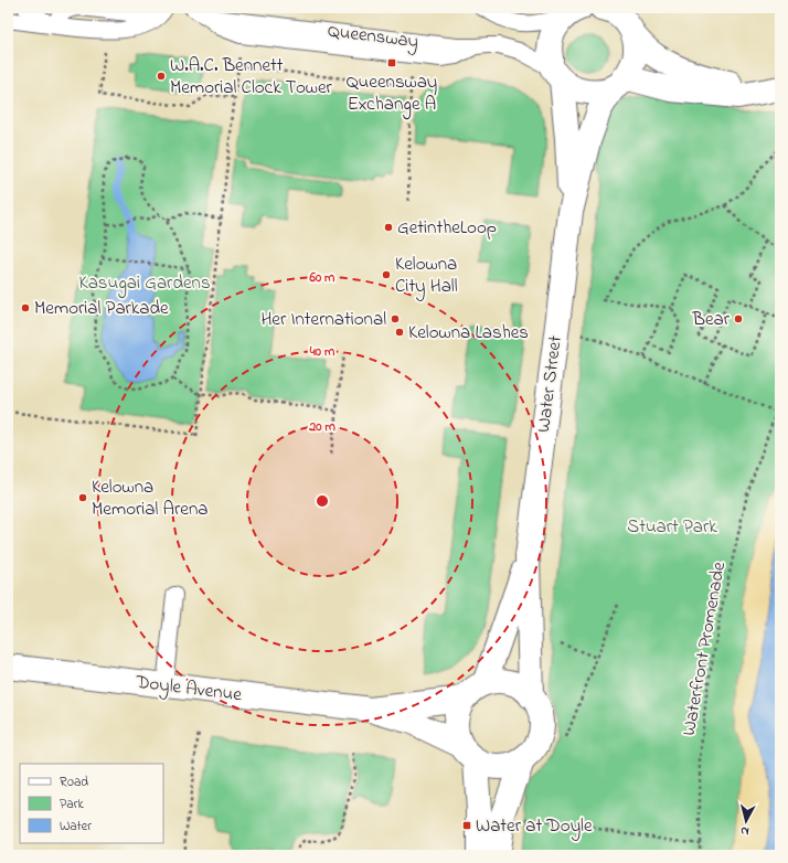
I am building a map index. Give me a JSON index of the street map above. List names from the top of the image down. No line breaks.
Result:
{"streets":{"main road":["Water Street","Doyle Avenue"],"lane":["Queensway"],"path":["Waterfront Promenade"]},"crossings":[["Queensway","Water Street"],["Water Street","Doyle Avenue"]],"parks":["Kasugai Gardens","Stuart Park"],"places":{"transit":["Queensway Exchange A","Water at Doyle"],"other":["W.A.C. Bennett Memorial Clock Tower","GetintheLoop","Kelowna City Hall","Memorial Parkade","Her International","Bear","Kelowna Lashes","Kelowna Memorial Arena"]},"legend":["Road","Park","Water"],"north":"bottom","rings":["60 m","40 m","20 m"]}
